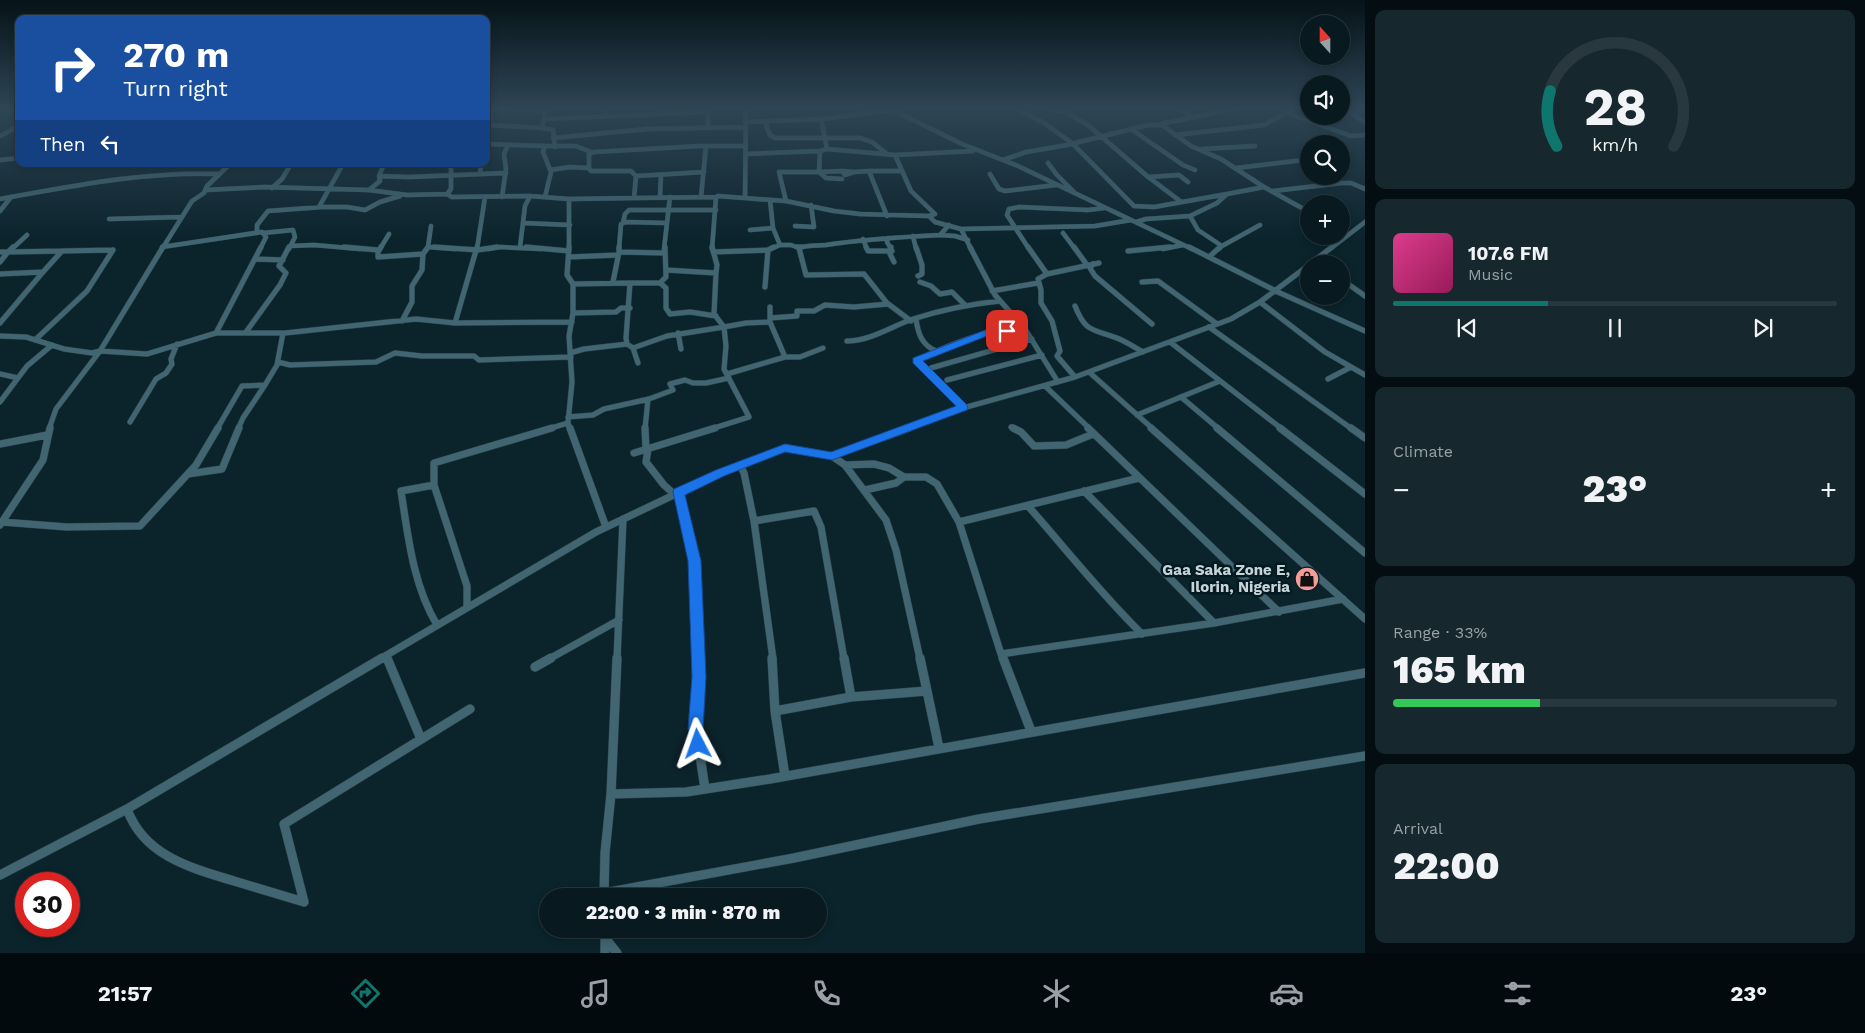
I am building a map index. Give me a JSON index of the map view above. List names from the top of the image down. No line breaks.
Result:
{"places":{"shop":["Gaa Saka Zone E, Ilorin, Nigeria"]},"north":"top","page":{"map_buttons":["+","−"],"turn":["270 m","Turn right"],"then":"Then","song":["107.6 FM","Music"],"tile":["Climate",["Range · 33%","165 km"],["Arrival","22:00"]],"heat":["−","23°","+"],"limit":"30","trip":"22:00 · 3 min · 870 m","tabs":["21:57","23°"],"gauge":["28","km/h"]}}
